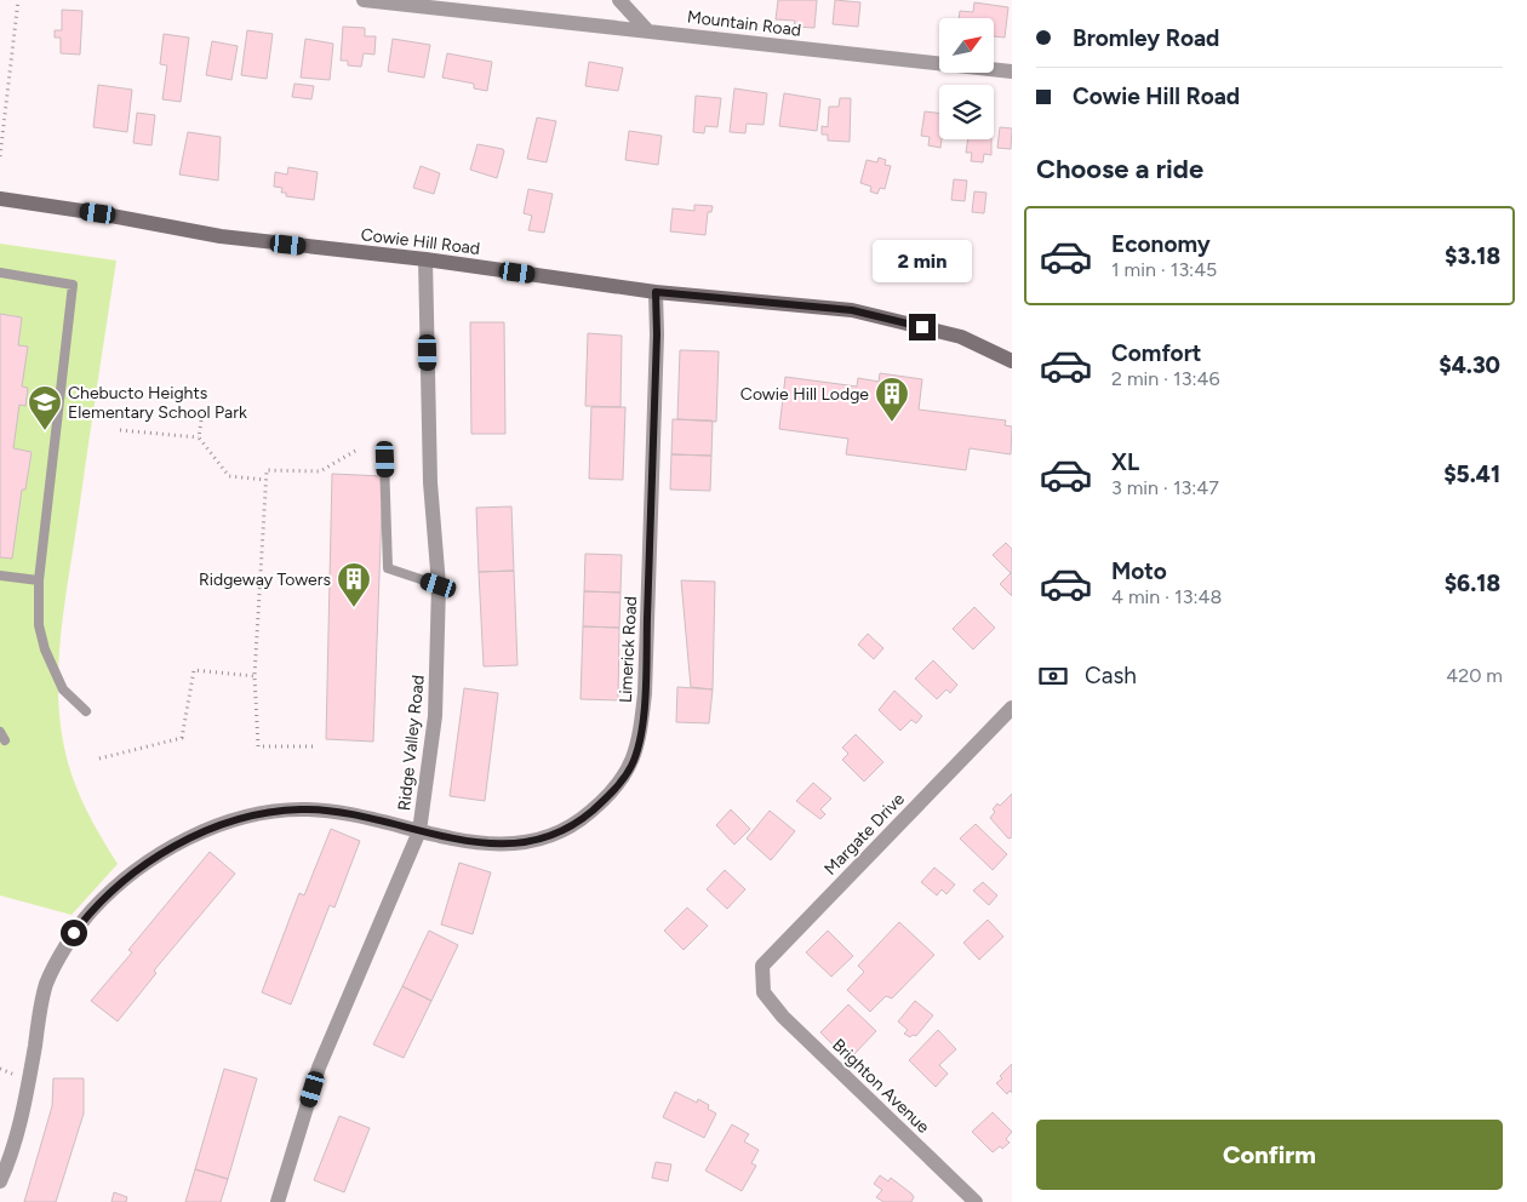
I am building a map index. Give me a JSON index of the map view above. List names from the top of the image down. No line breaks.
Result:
{"streets":{"street":["Mountain Road","Cowie Hill Road","Limerick Road","Ridge Valley Road","Margate Drive","Brighton Avenue"]},"crossings":[["Cowie Hill Road","Limerick Road"],["Cowie Hill Road","Ridge Valley Road"],["Limerick Road","Ridge Valley Road"],["Margate Drive","Brighton Avenue"]],"places":{"building":["Cowie Hill Lodge","Ridgeway Towers"],"school or university":["Chebucto Heights Elementary School Park"]},"north":"top right","page":{"banner":["Bromley Road","Cowie Hill Road"],"heading":"Choose a ride","list":[{"name":"Economy","note":"1 min · 13:45","value":"$3.18"},{"name":"Comfort","note":"2 min · 13:46","value":"$4.30"},{"name":"XL","note":"3 min · 13:47","value":"$5.41"},{"name":"Moto","note":"4 min · 13:48","value":"$6.18"}],"bubble":"2 min","pay":["Cash","420 m"],"buttons":"Confirm"}}
